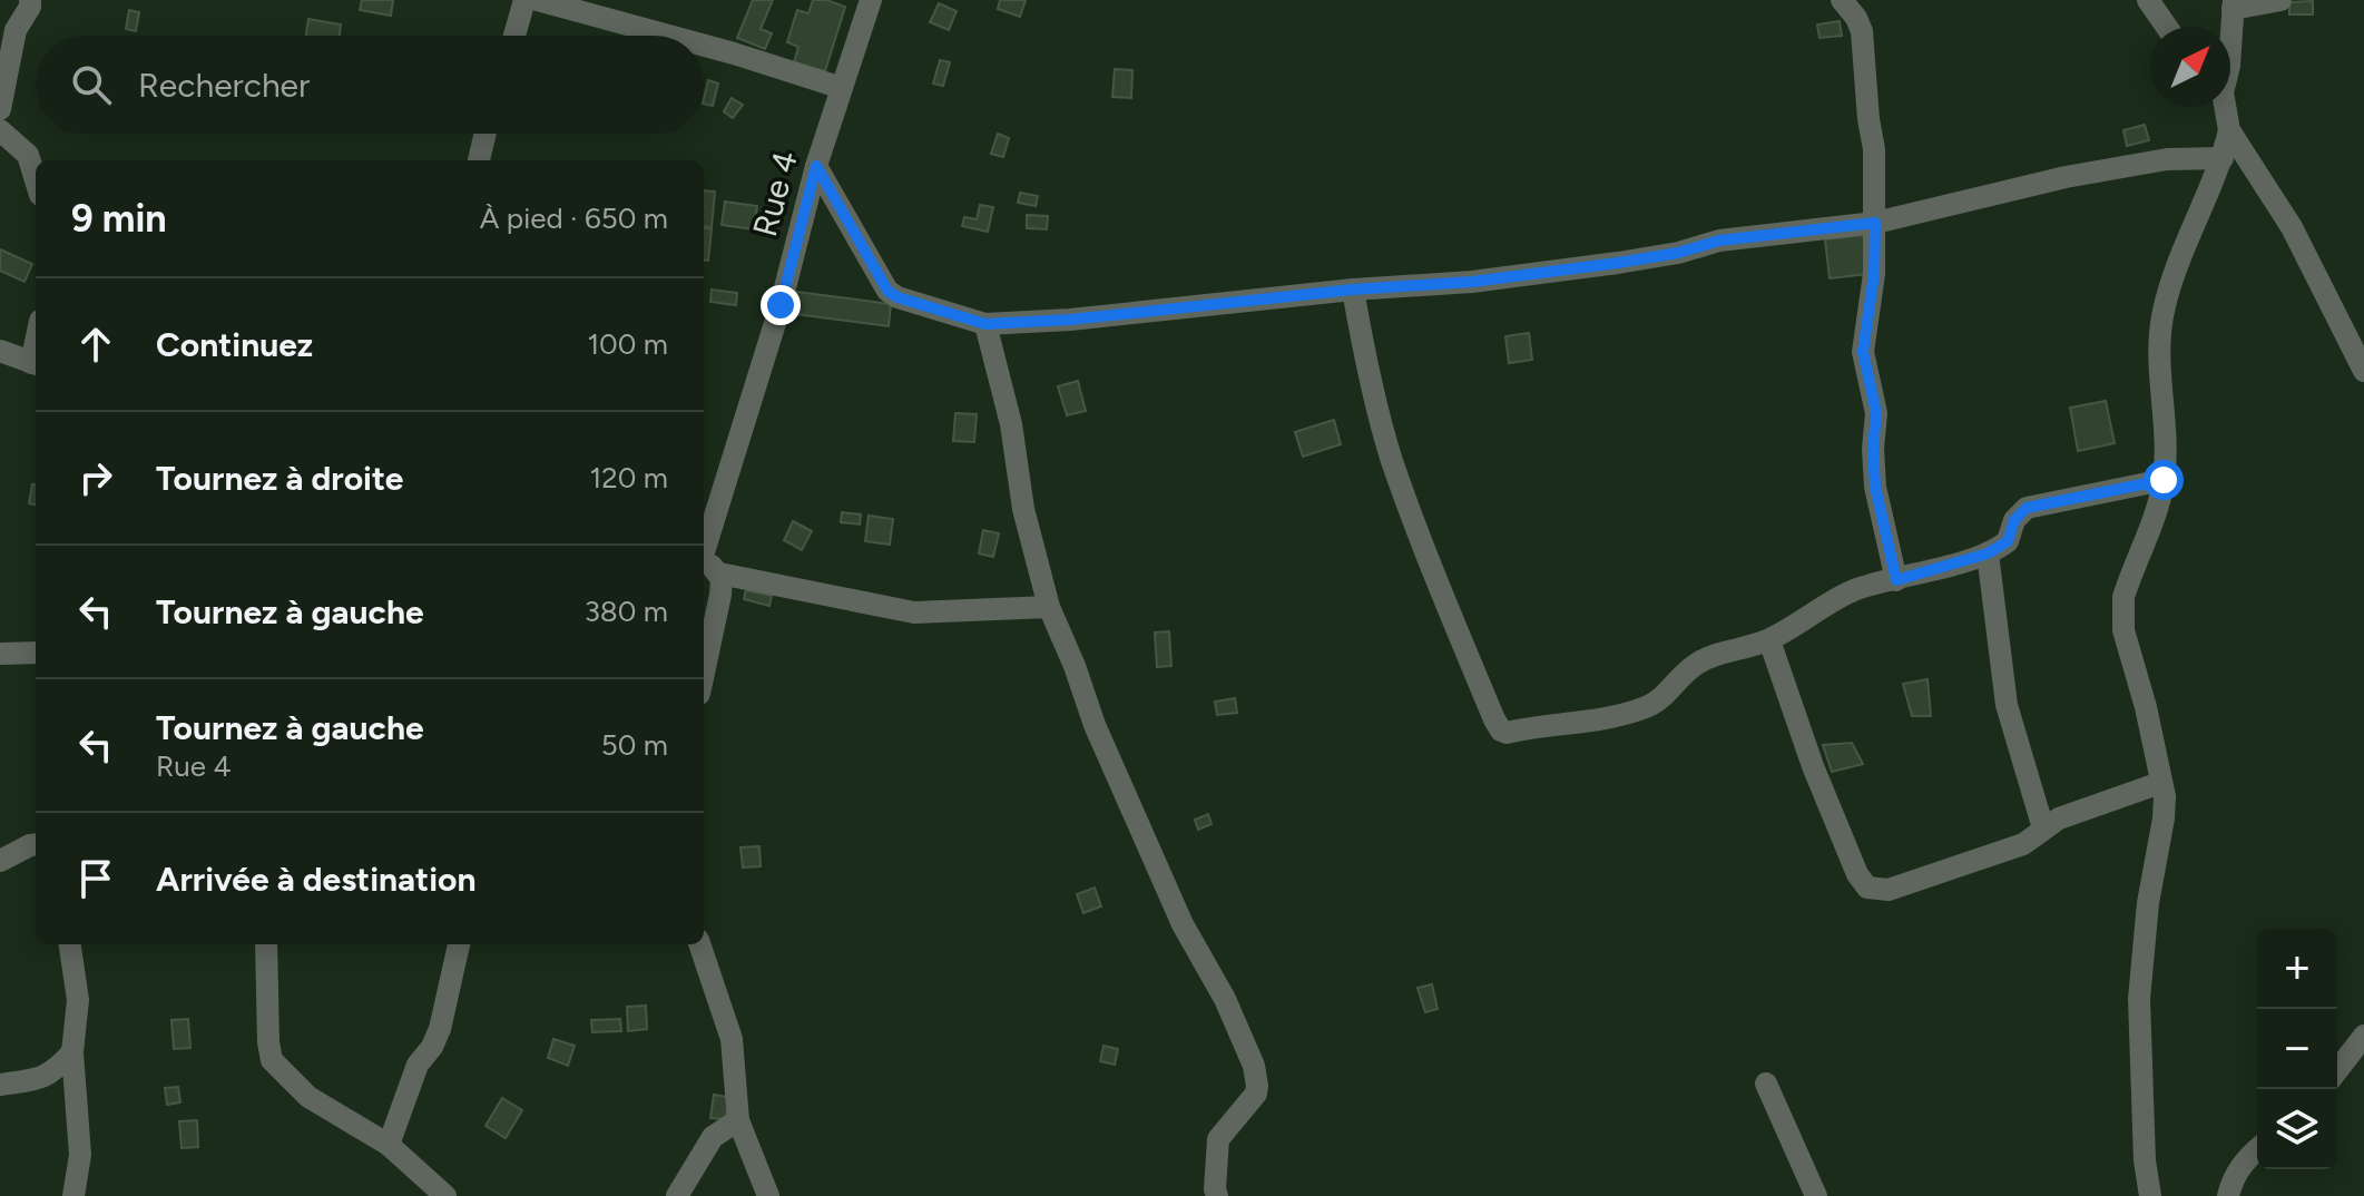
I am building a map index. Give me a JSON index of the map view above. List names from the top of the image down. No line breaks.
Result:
{"streets":{"street":["Rue 4"]},"north":"top right","page":{"search":"Rechercher","heading":["9 min","À pied · 650 m"],"list":[["Continuez","100 m"],["Tournez à droite","120 m"],["Tournez à gauche","380 m"],["Tournez à gauche","Rue 4","50 m"],"Arrivée à destination"],"map_buttons":["+","−"]}}
